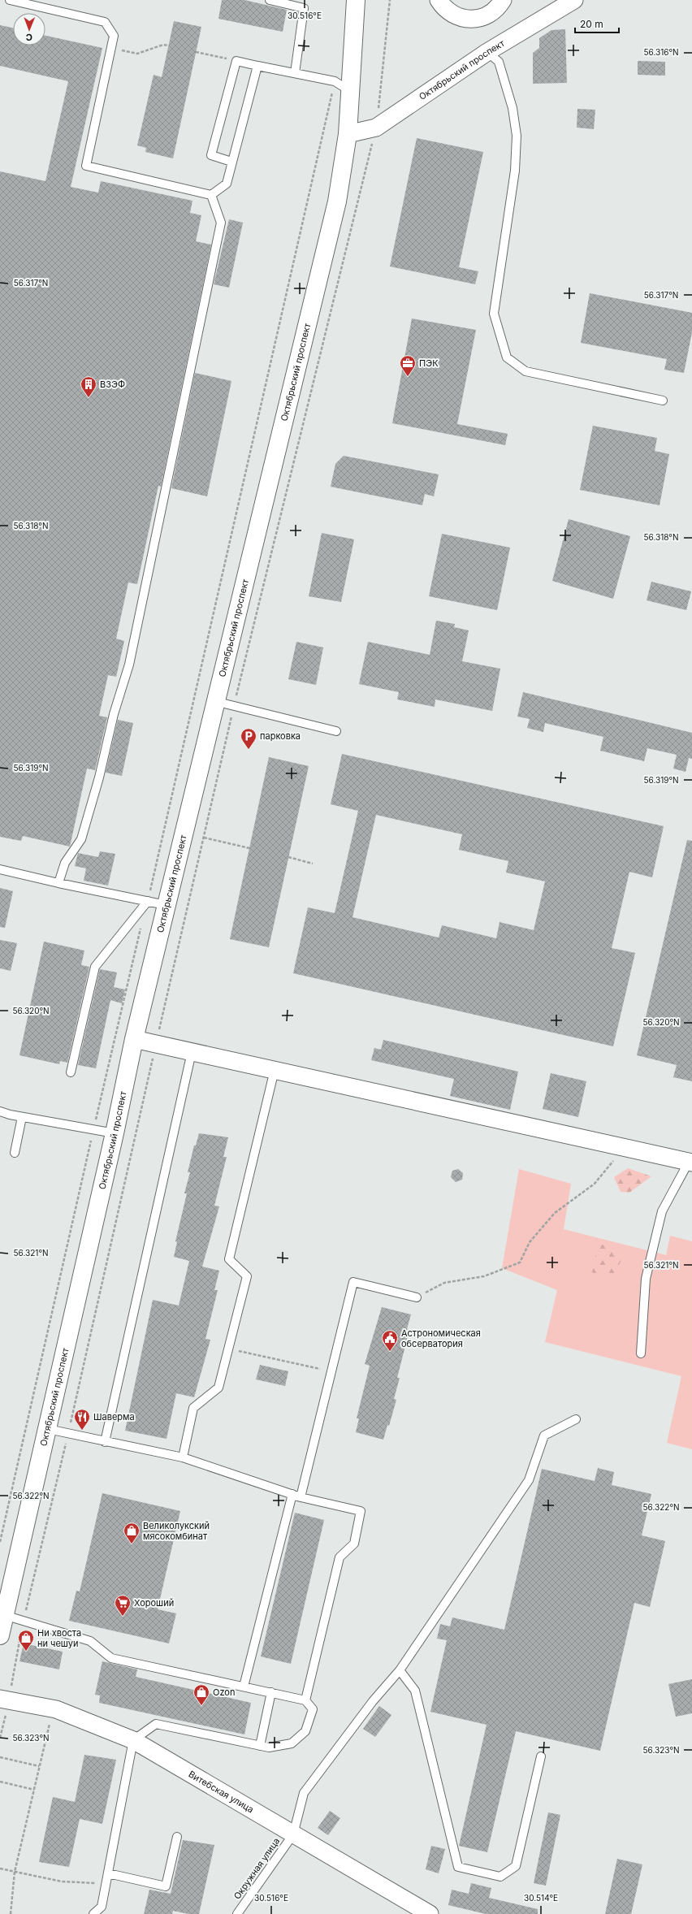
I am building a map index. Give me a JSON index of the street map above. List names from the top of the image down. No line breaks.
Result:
{"streets":{"main road":["Октябрьский проспект"],"street":["Витебская улица"],"lane":["Окружная улица"]},"crossings":[["Витебская улица","Окружная улица"]],"places":{"office":["ПЭК"],"building":["ВЗЭФ"],"parking":["парковка"],"public building":["Aстрономическая обсерватория"],"restaurant":["Шаверма"],"shop":["Великолукский мясокомбинат","Ни хвоста ни чешуи","Ozon"],"supermarket":["Хороший"]},"scale_bar":"20 m","north":"bottom","coordinates":["30.516°E","56.316°N","56.317°N","56.318°N","56.319°N","56.320°N","56.321°N","56.322°N","56.323°N","30.514°E"]}
